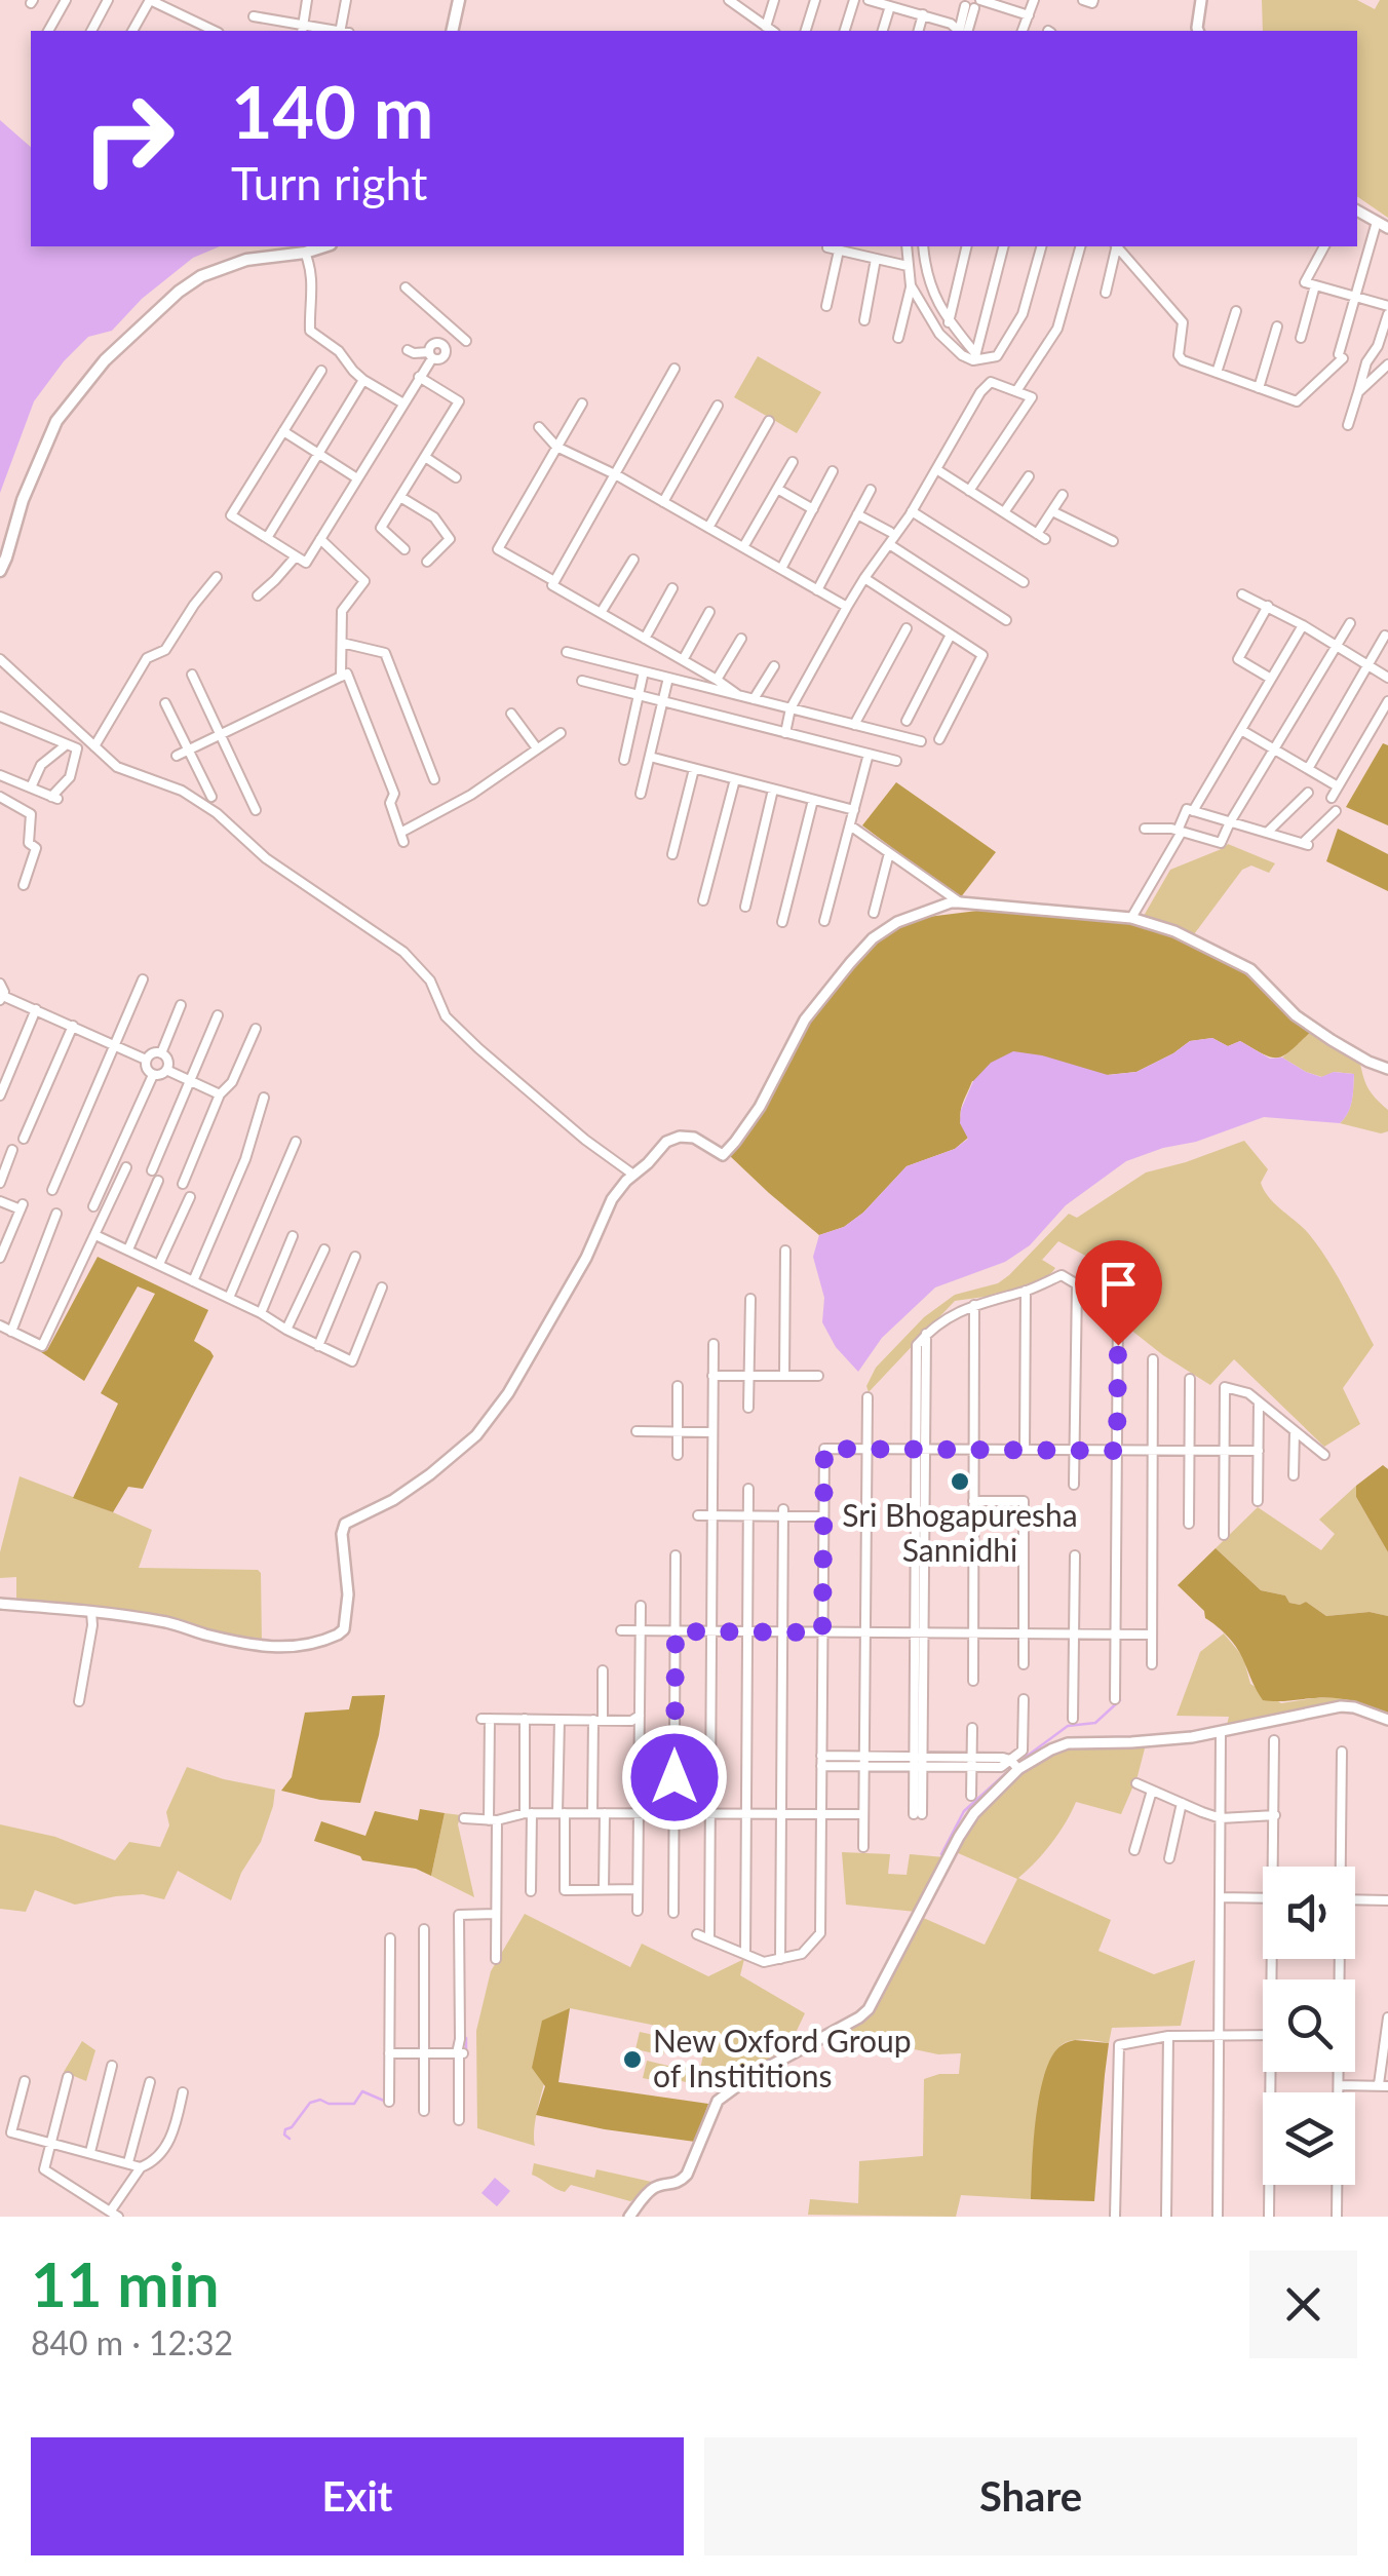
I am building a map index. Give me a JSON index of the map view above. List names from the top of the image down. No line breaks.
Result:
{"places":["Sri Bhogapuresha Sannidhi","New Oxford Group of Instititions"],"page":{"turn":["140 m","Turn right"],"heading":["11 min","840 m · 12:32"],"buttons":["Exit","Share"]}}
